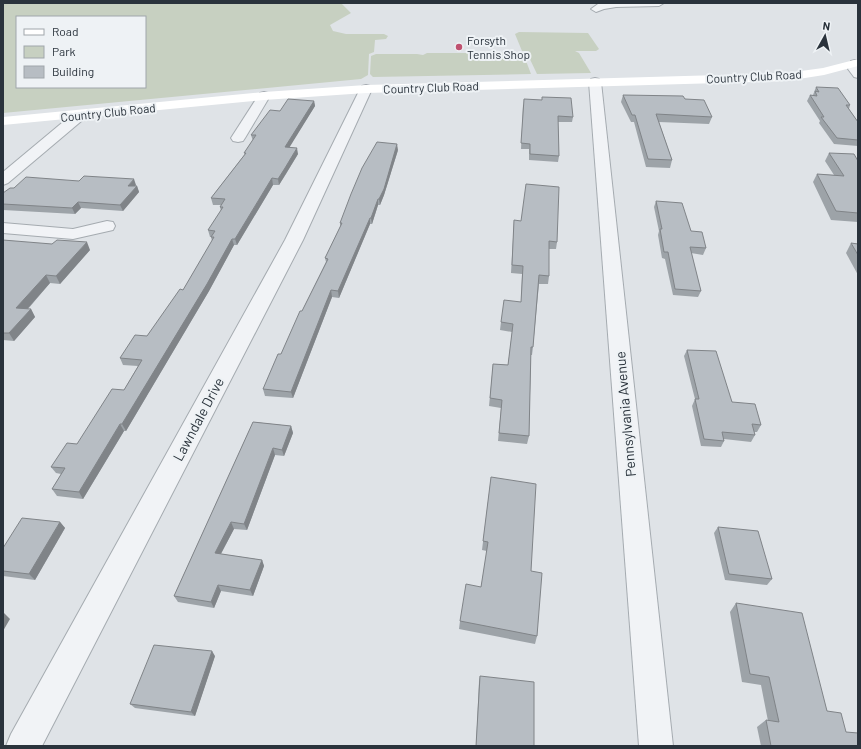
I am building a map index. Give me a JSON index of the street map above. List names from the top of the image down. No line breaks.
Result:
{"streets":{"main road":["Country Club Road"],"street":["Pennsylvania Avenue","Lawndale Drive"]},"crossings":[["Country Club Road","Pennsylvania Avenue"],["Country Club Road","Lawndale Drive"]],"places":["Forsyth Tennis Shop"],"legend":["Road","Park","Building"],"north":"top"}
